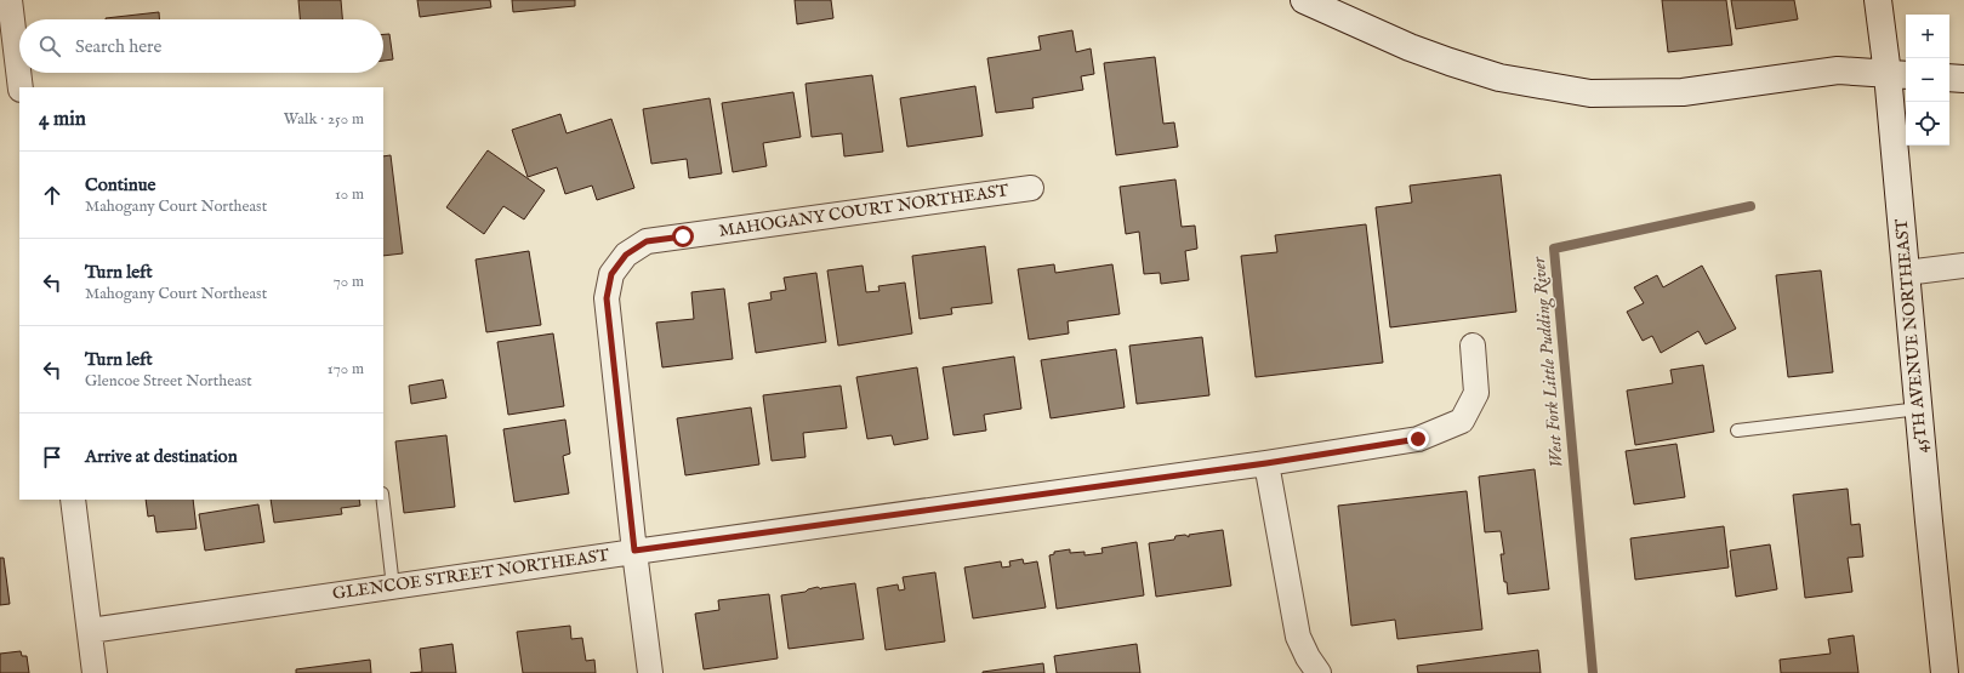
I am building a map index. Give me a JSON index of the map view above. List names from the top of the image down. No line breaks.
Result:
{"streets":{"street":["MAHOGANY COURT NORTHEAST","45TH AVENUE NORTHEAST","GLENCOE STREET NORTHEAST"]},"crossings":[["MAHOGANY COURT NORTHEAST","GLENCOE STREET NORTHEAST"]],"water":["West Fork Little Pudding River"],"page":{"map_buttons":["+","−"],"search":"Search here","heading":["4 min","Walk · 250 m"],"list":[["Continue","Mahogany Court Northeast","10 m"],["Turn left","Mahogany Court Northeast","70 m"],["Turn left","Glencoe Street Northeast","170 m"],"Arrive at destination"]}}
